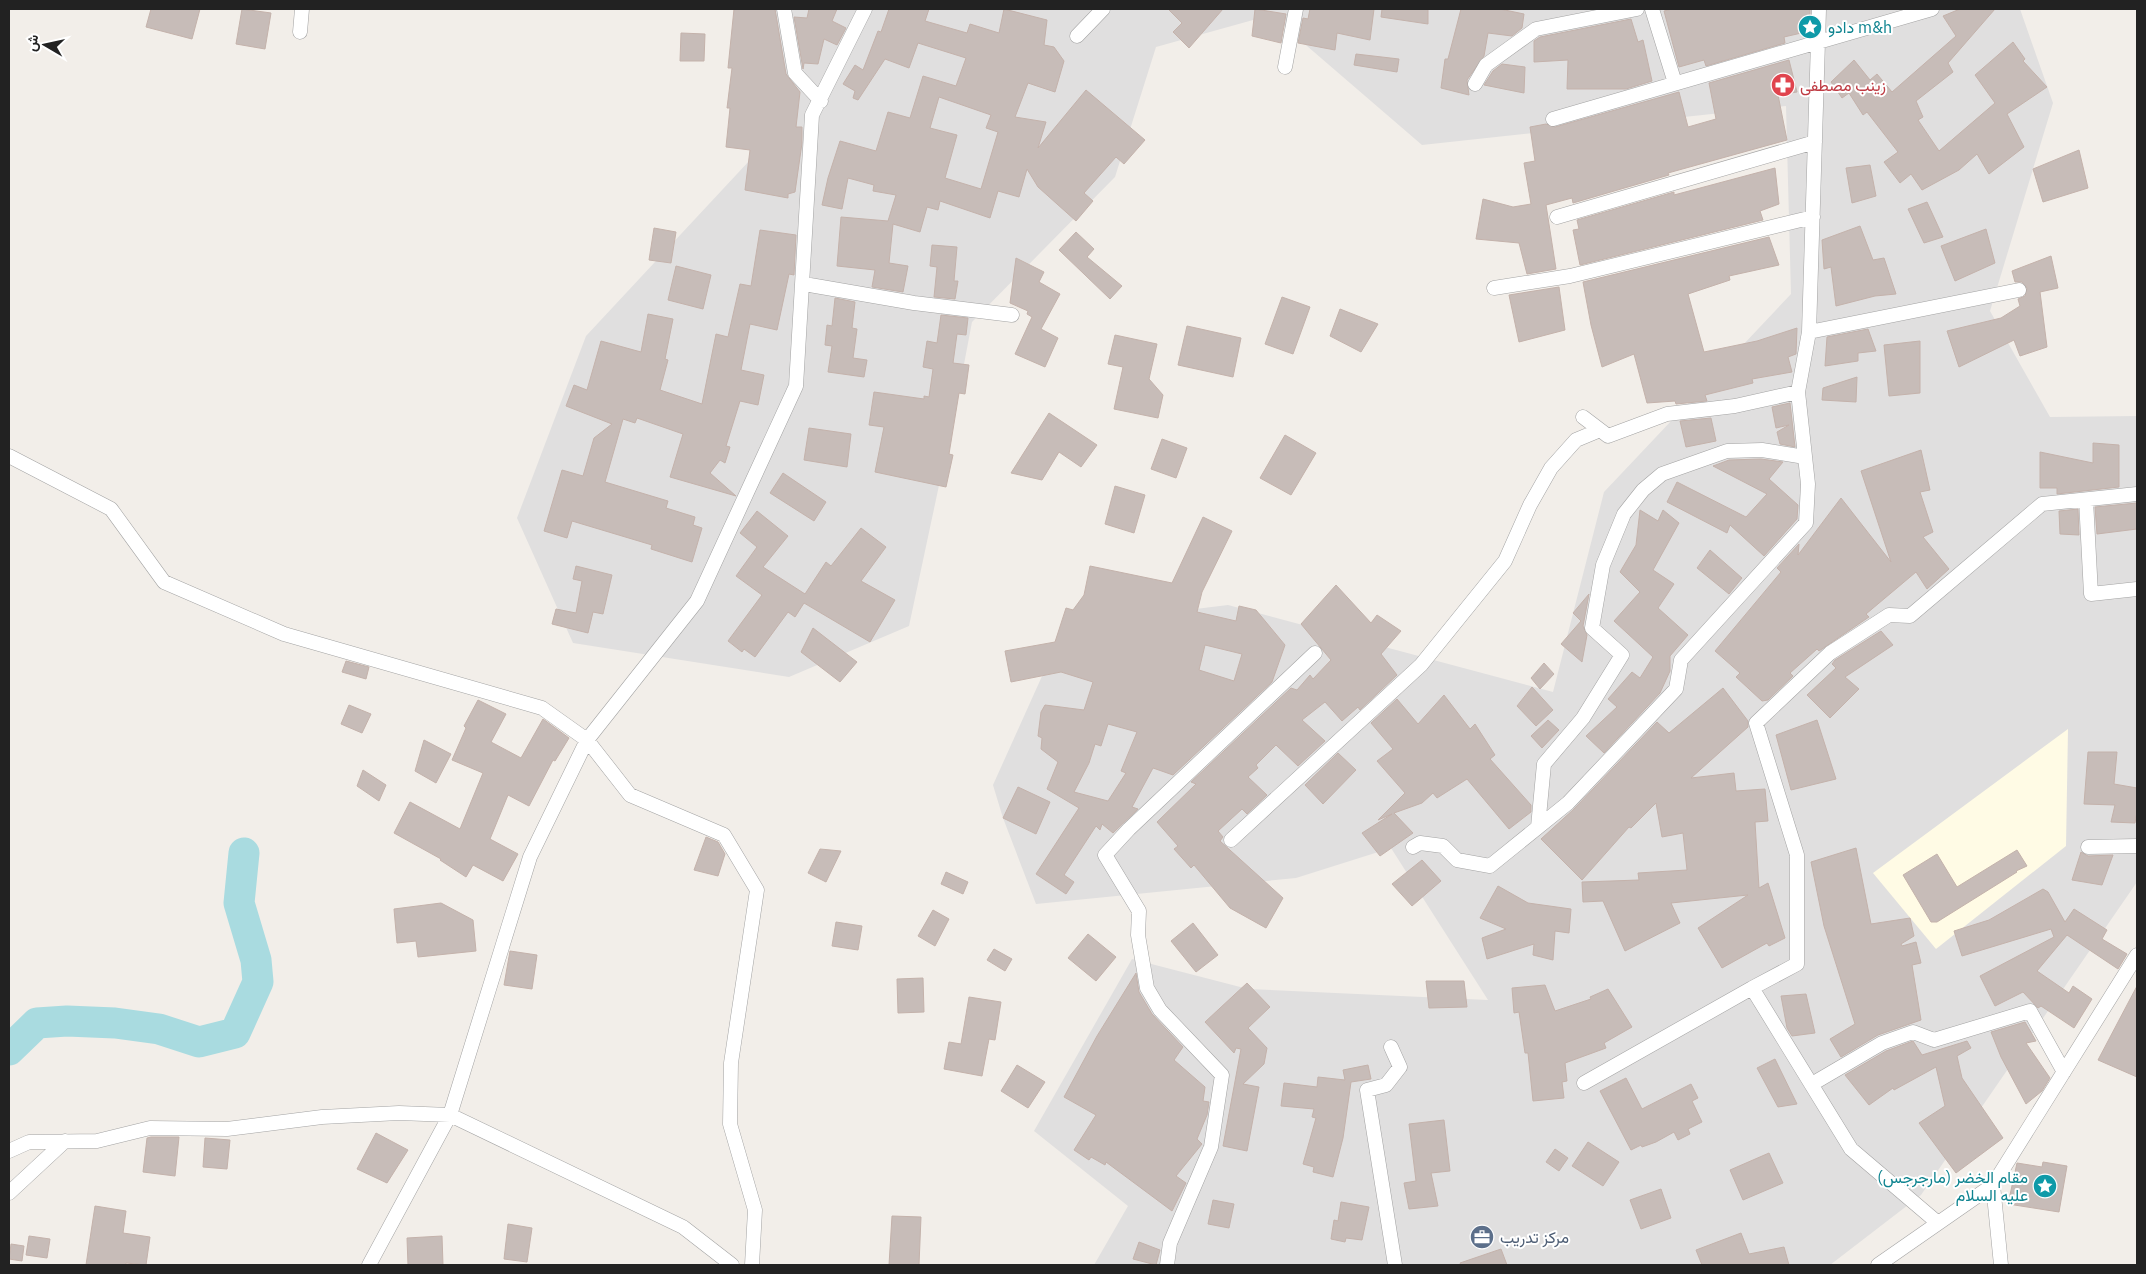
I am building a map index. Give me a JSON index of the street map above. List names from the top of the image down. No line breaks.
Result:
{"places":{"place":["دادو m&h","مقام الخضر (مارجرجس) عليه السلام"],"pharmacy":["زينب مصطفى"],"office":["مركز تدريب"]},"north":"left"}
